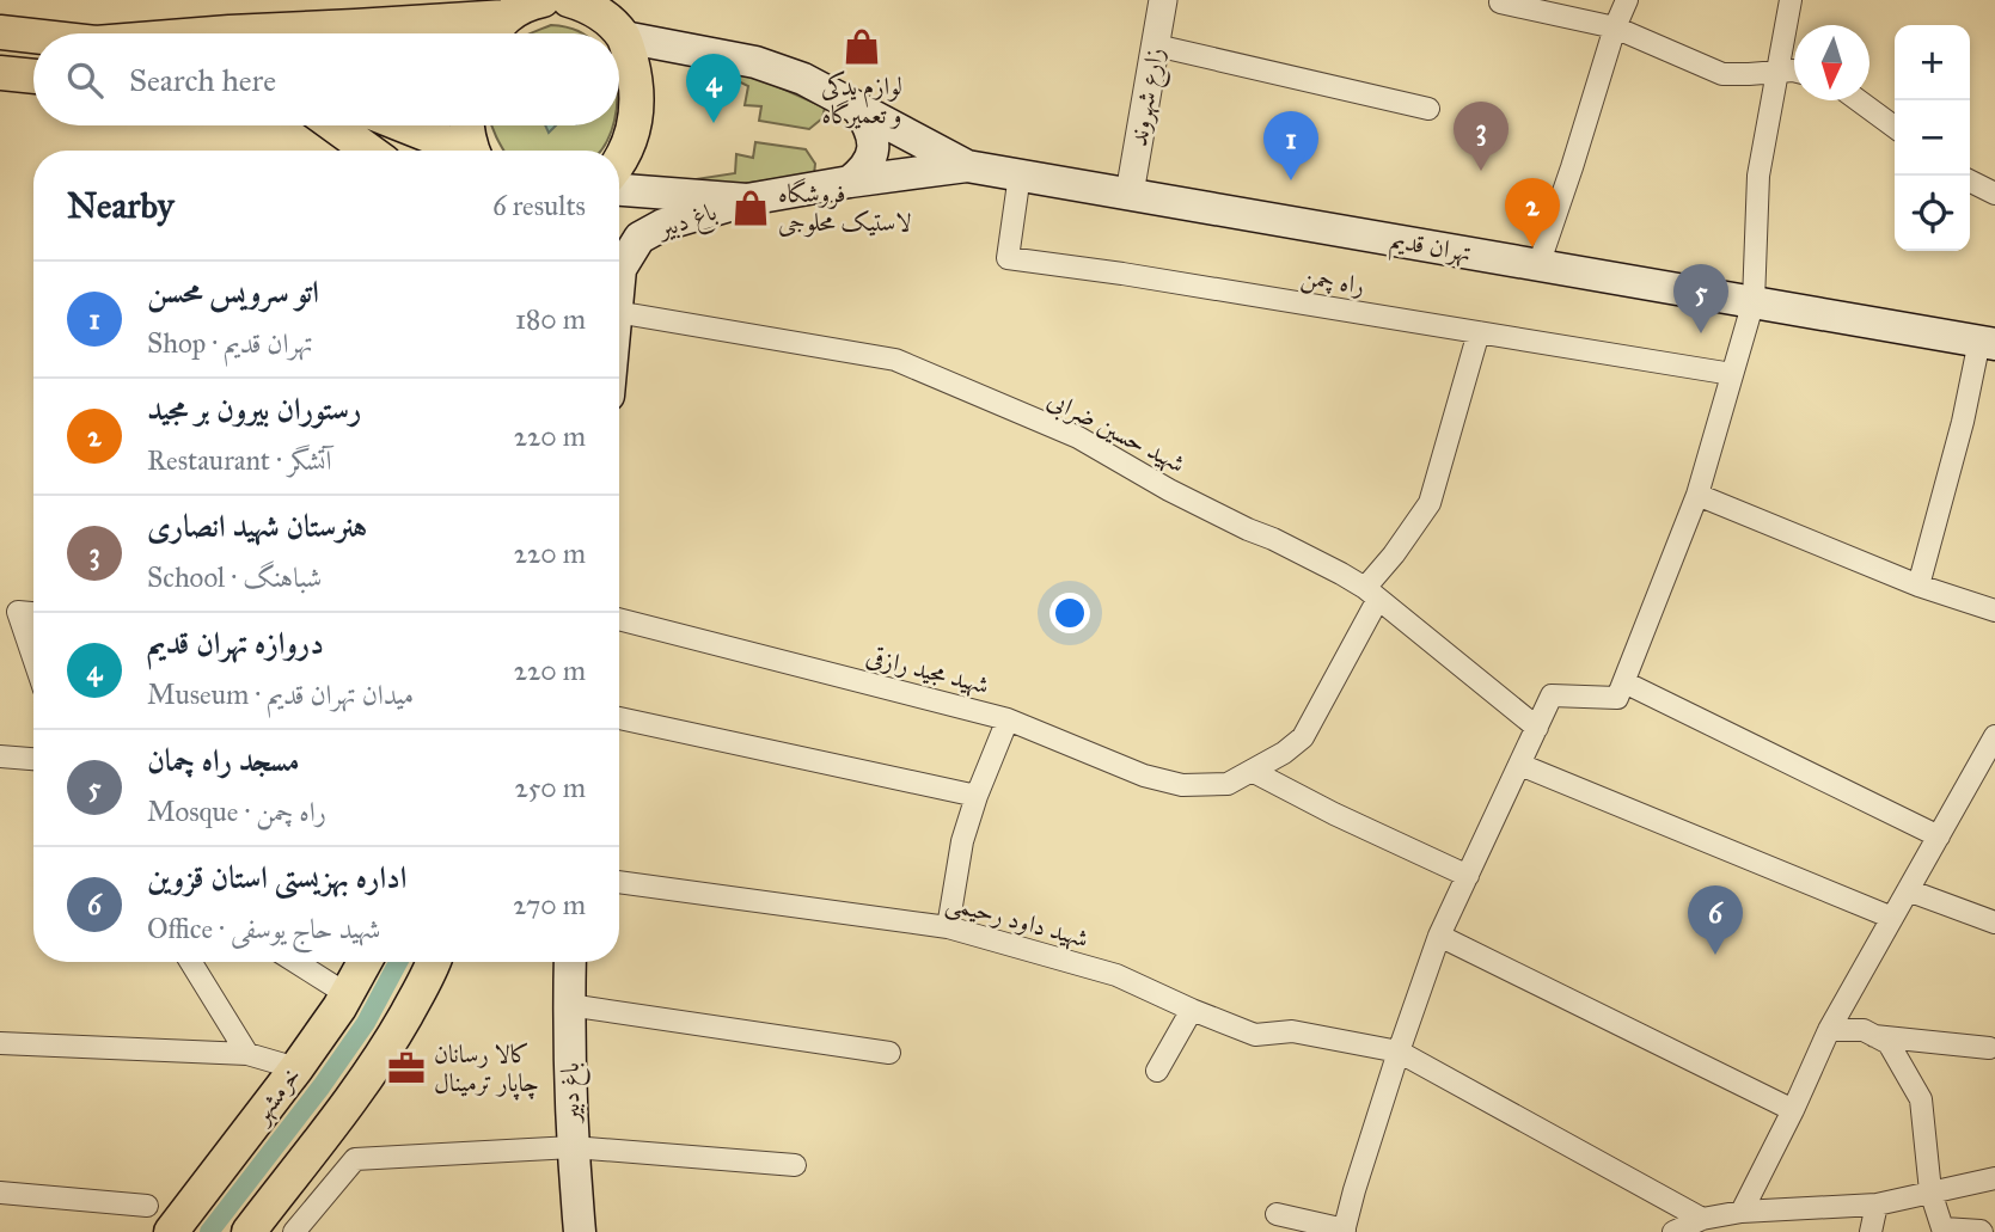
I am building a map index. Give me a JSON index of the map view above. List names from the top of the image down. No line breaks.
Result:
{"streets":{"main road":["باغ دبیر","تهران قدیم","خرمشهر"],"street":["زارع شهروند","راه چمن","شهید حسین ضرابی","شهید مجید رازقی","شهید داود رحیمی"]},"crossings":[["زارع شهروند","تهران قدیم"],["تهران قدیم","راه چمن"]],"places":{"shop":["لوازم یدکی و تعمیرگاه","فروشگاه لاستیک محلوجی"],"office":["کالا رسانان چاپار ترمینال"]},"north":"bottom","page":{"map_buttons":["+","−"],"search":"Search here","pins":["4","3","1","2","5","6"],"heading":["Nearby","6 results"],"list":[{"mark":"1","name":"اتو سرویس محسن","note":"Shop · تهران قدیم","value":"180 m"},{"mark":"2","name":"رستوران بیرون بر مجید","note":"Restaurant · آتشگر","value":"220 m"},{"mark":"3","name":"هنرستان شهید انصاری","note":"School · شباهنگ","value":"220 m"},{"mark":"4","name":"دروازه تهران قدیم","note":"Museum · میدان تهران قدیم","value":"220 m"},{"mark":"5","name":"مسجد راه چمان","note":"Mosque · راه چمن","value":"250 m"},{"mark":"6","name":"اداره بهزیستی استان قزوین","note":"Office · شهید حاج یوسفی","value":"270 m"}]}}
